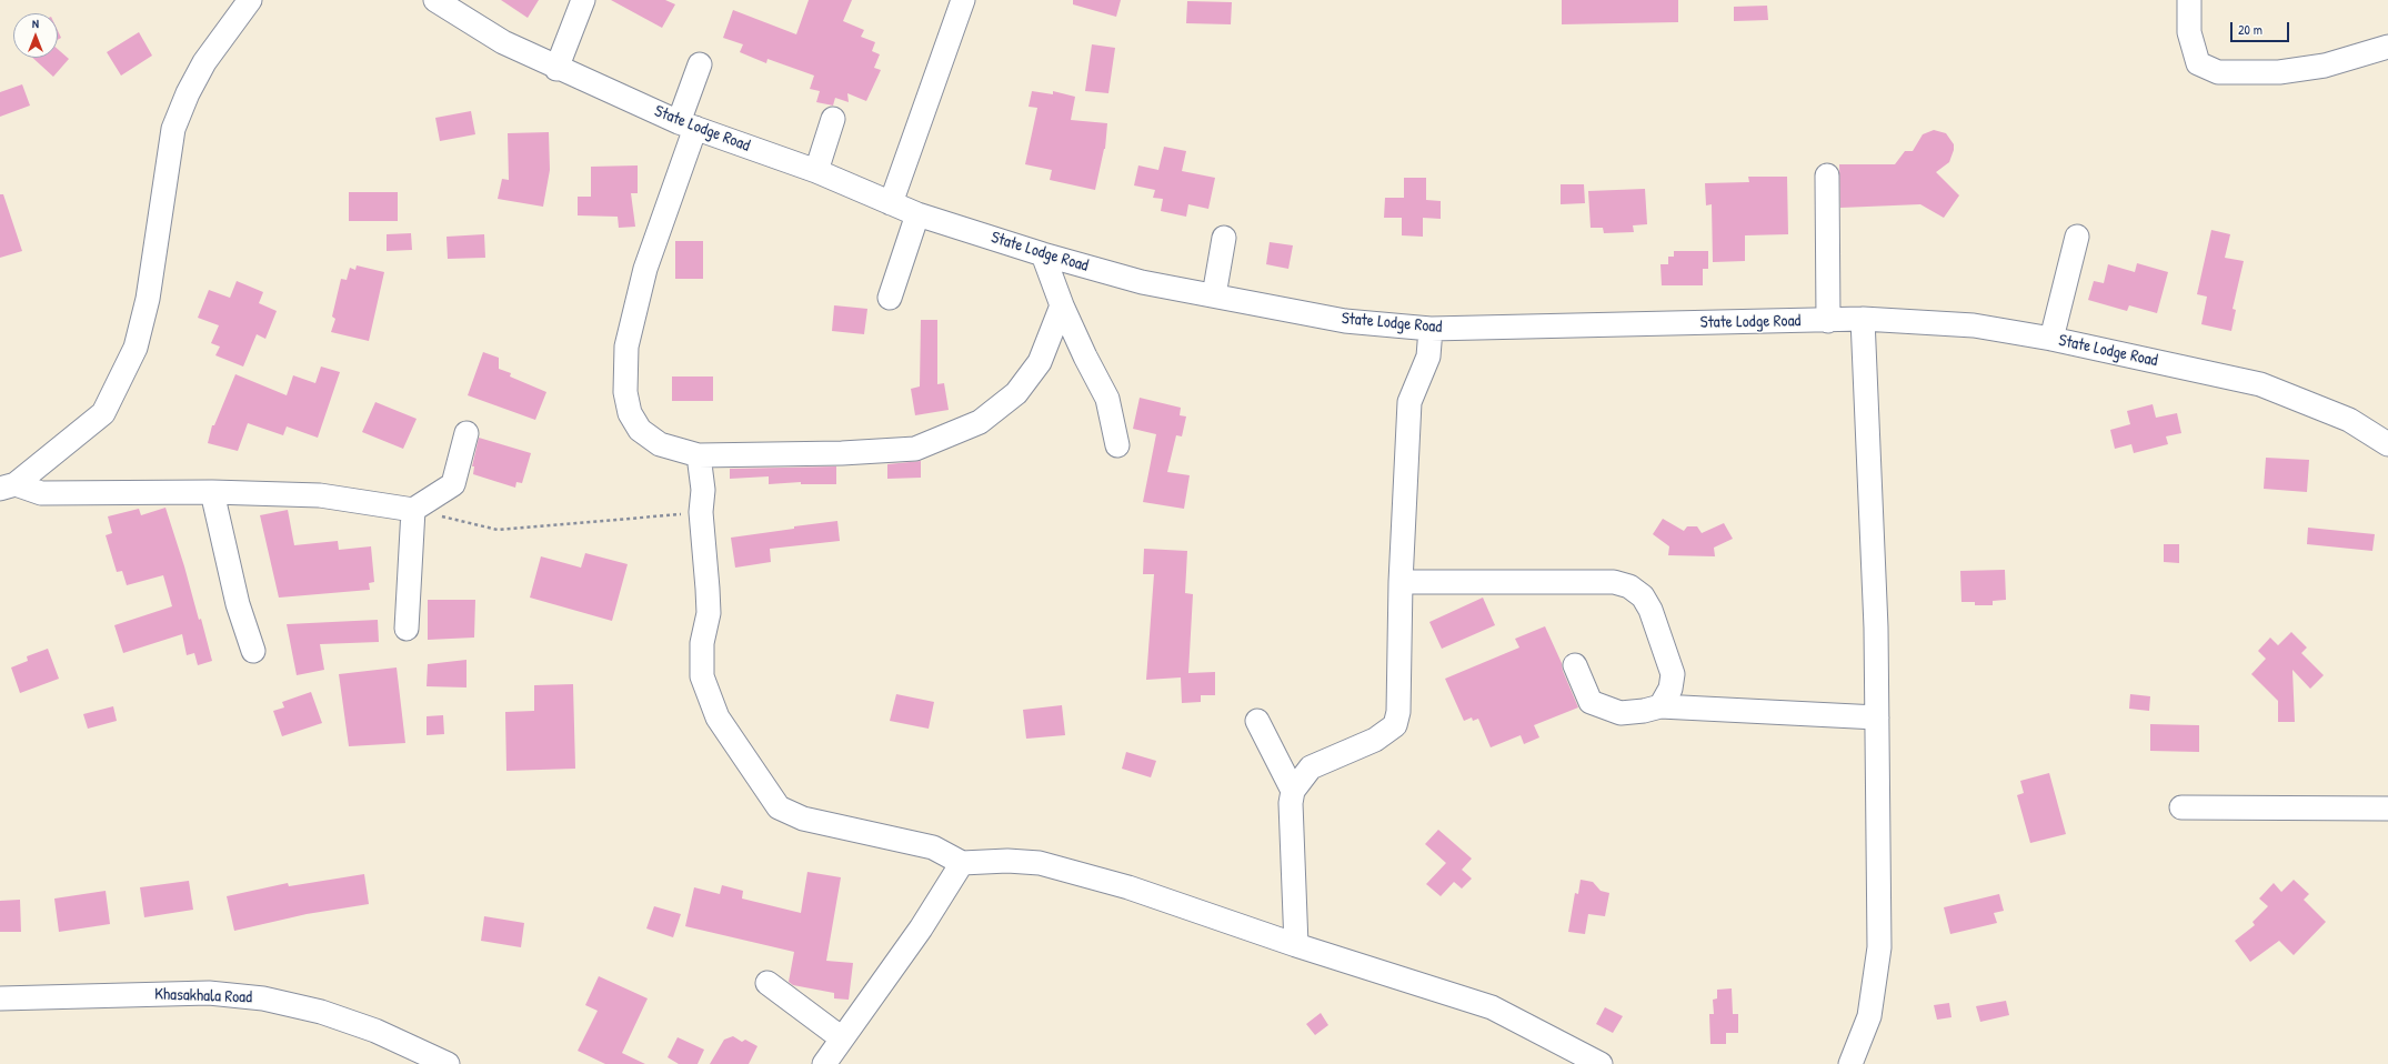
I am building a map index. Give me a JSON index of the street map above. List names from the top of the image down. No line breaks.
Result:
{"streets":{"street":["State Lodge Road","Khasakhala Road"]},"scale_bar":"20 m","north":"top"}
